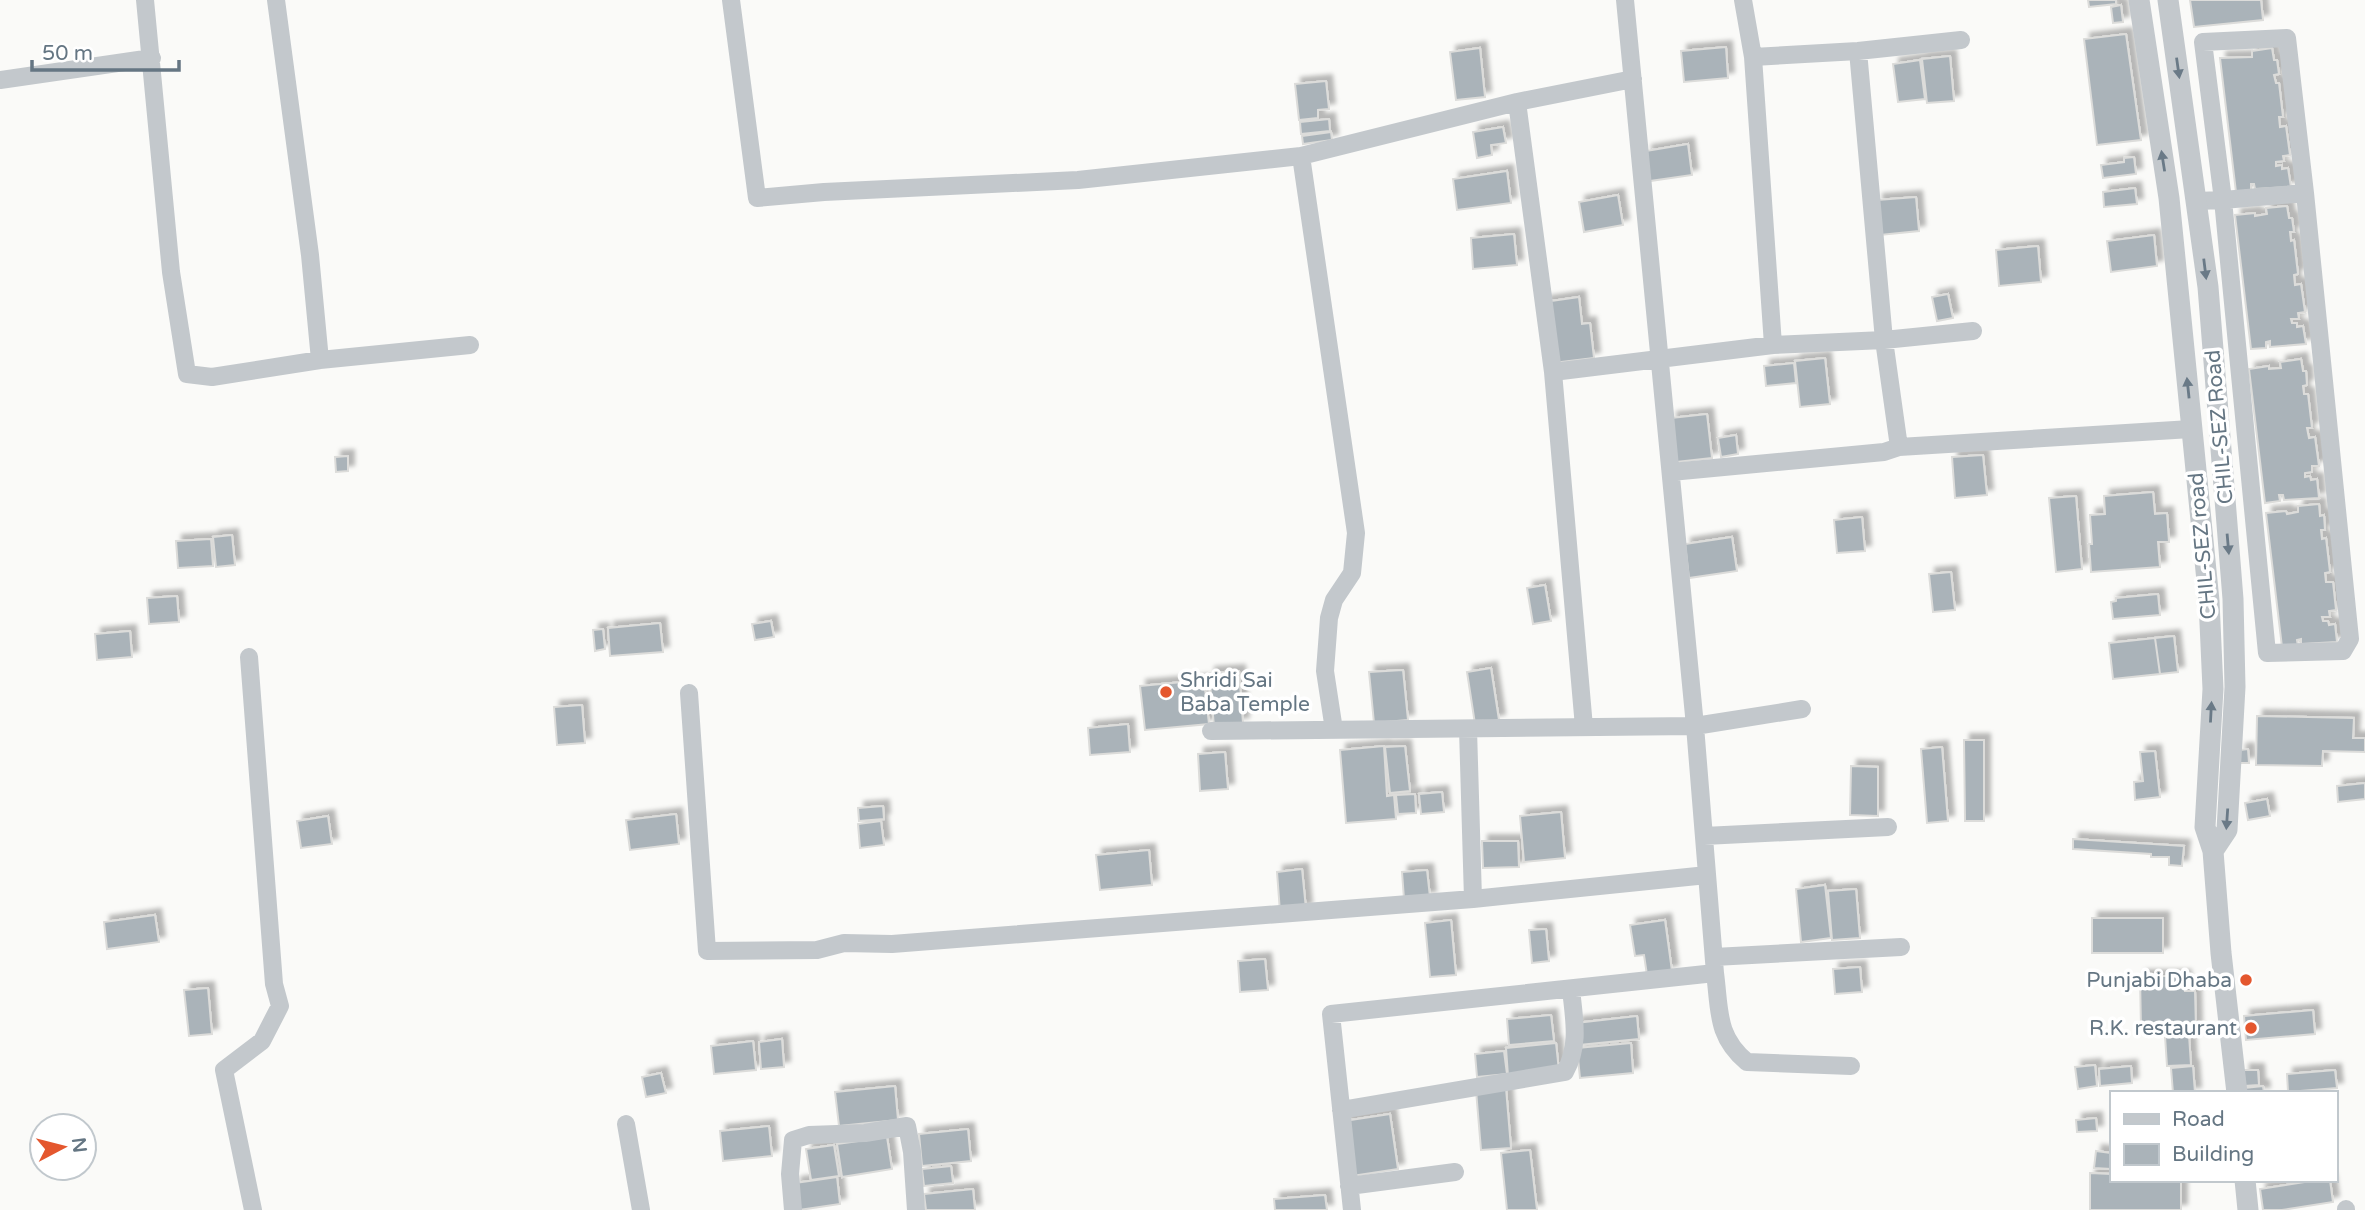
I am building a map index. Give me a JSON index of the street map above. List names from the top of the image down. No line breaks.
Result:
{"streets":{"street":["CHIL-SEZ Road","CHIL-SEZ road"]},"crossings":[["CHIL-SEZ Road","CHIL-SEZ road"]],"one_way":["CHIL-SEZ Road","CHIL-SEZ road"],"places":["Shridi Sai Baba Temple","Punjabi Dhaba","R.K. restaurant"],"legend":["Road","Building"],"scale_bar":"50 m","north":"right"}
